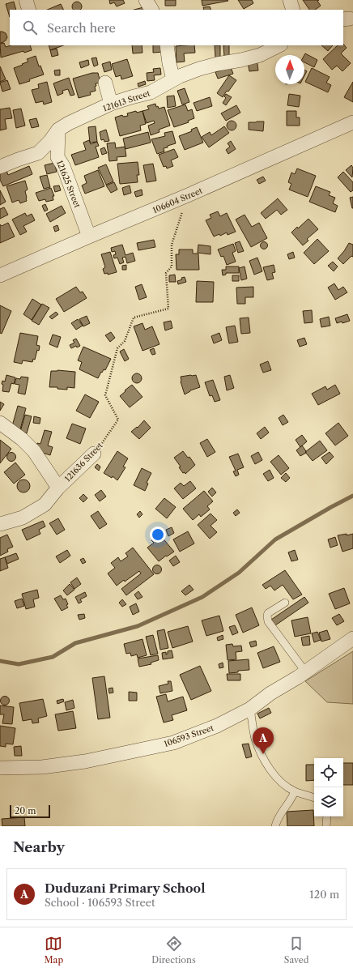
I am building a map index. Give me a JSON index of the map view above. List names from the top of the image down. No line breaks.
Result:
{"streets":{"street":["121613 Street","121625 Street","106604 Street","121636 Street","106593 Street"]},"crossings":[["121613 Street","121625 Street"],["121625 Street","106604 Street"],["106604 Street","121636 Street"]],"scale_bar":"20 m","north":"top","page":{"search":"Search here","pins":"A","scale":"20 m","heading":"Nearby","list":[{"mark":"A","name":"Duduzani Primary School","note":"School · 106593 Street","value":"120 m"}],"nav":["Map","Directions","Saved"]}}
